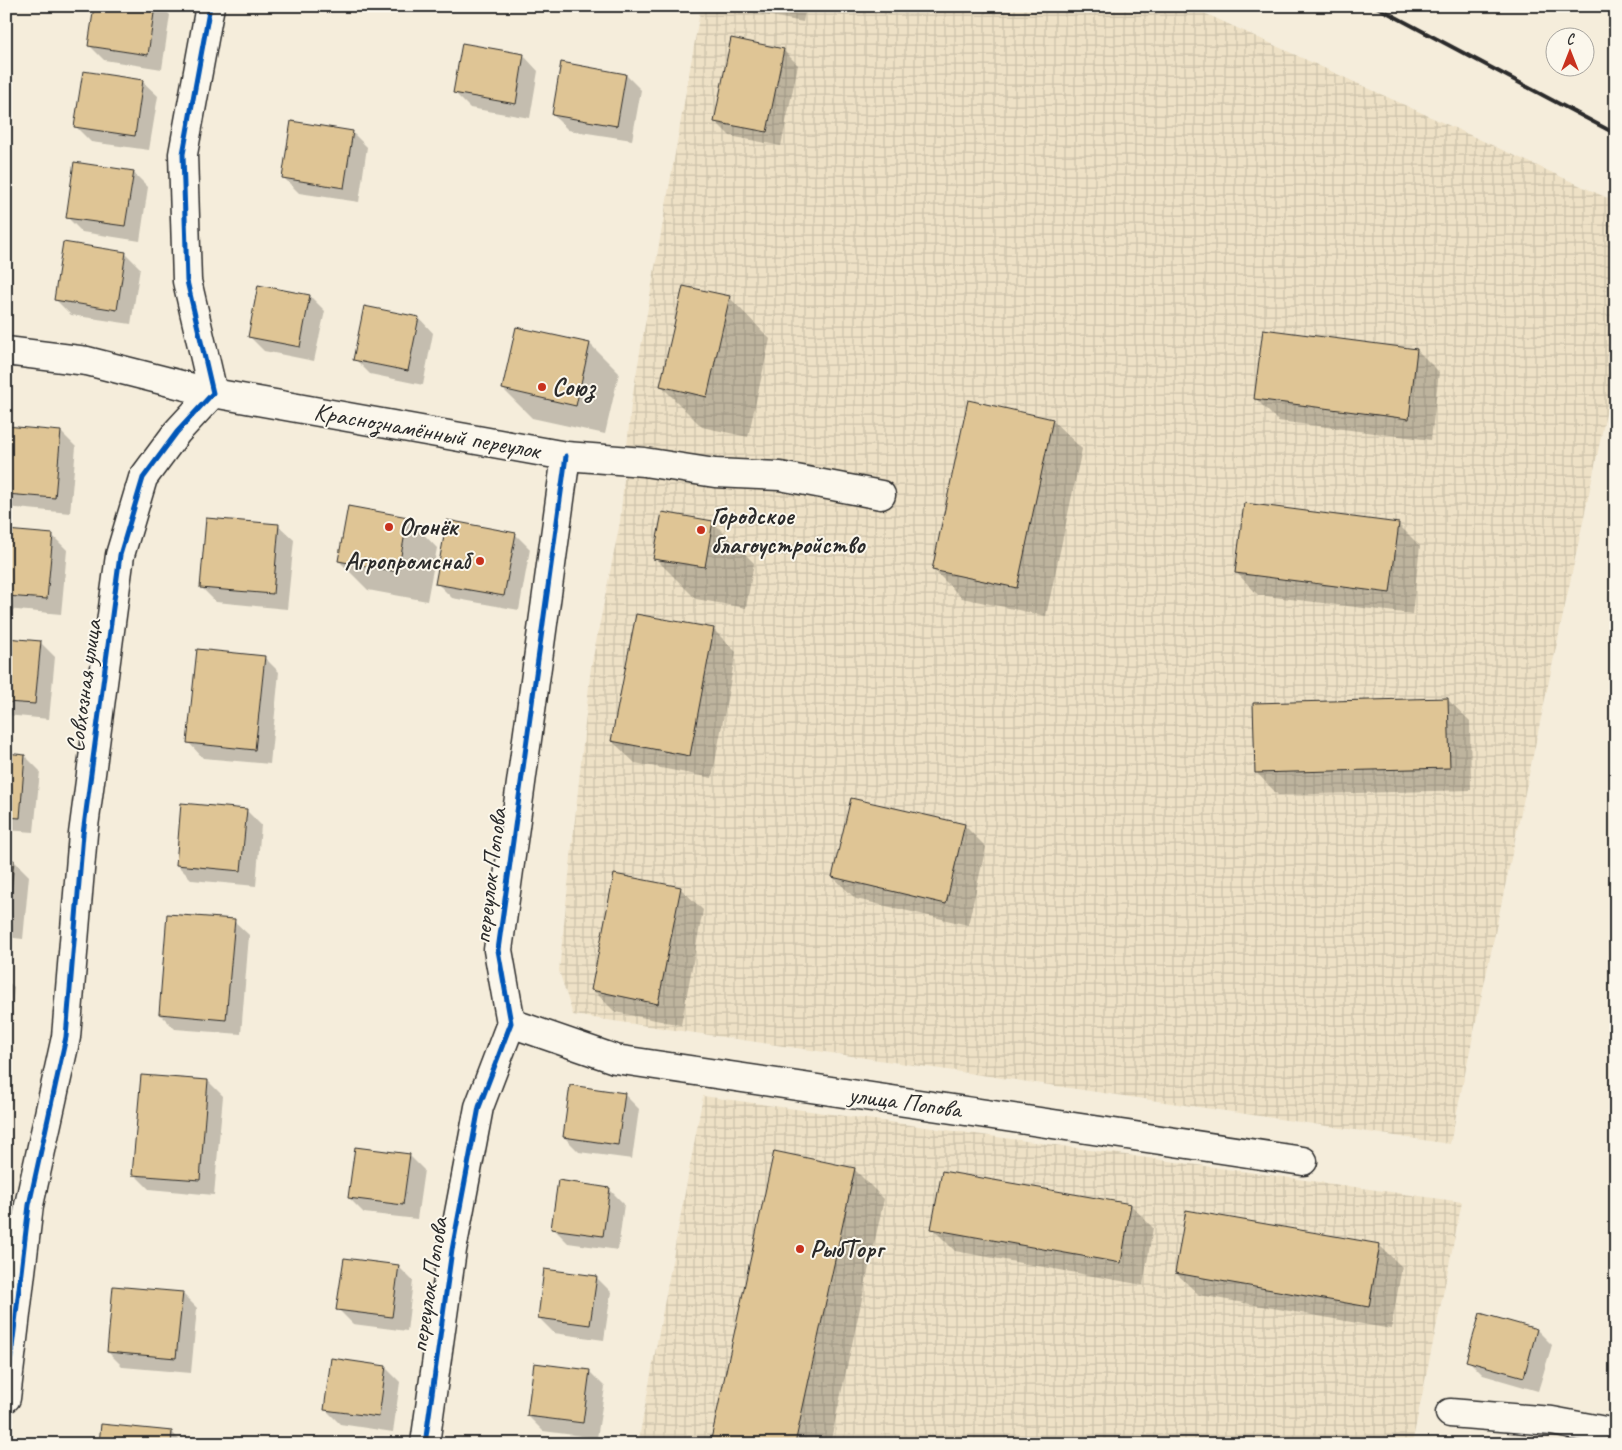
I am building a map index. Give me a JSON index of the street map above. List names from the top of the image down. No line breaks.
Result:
{"streets":{"street":["Краснознамённый переулок","Совхозная улица","переулок Попова","улица Попова"]},"crossings":[["Краснознамённый переулок","Совхозная улица"],["Краснознамённый переулок","переулок Попова"],["переулок Попова","улица Попова"]],"places":["Союз","Огонёк","Городское благоустройство","Агропромснаб","РыбТорг"],"north":"top"}
